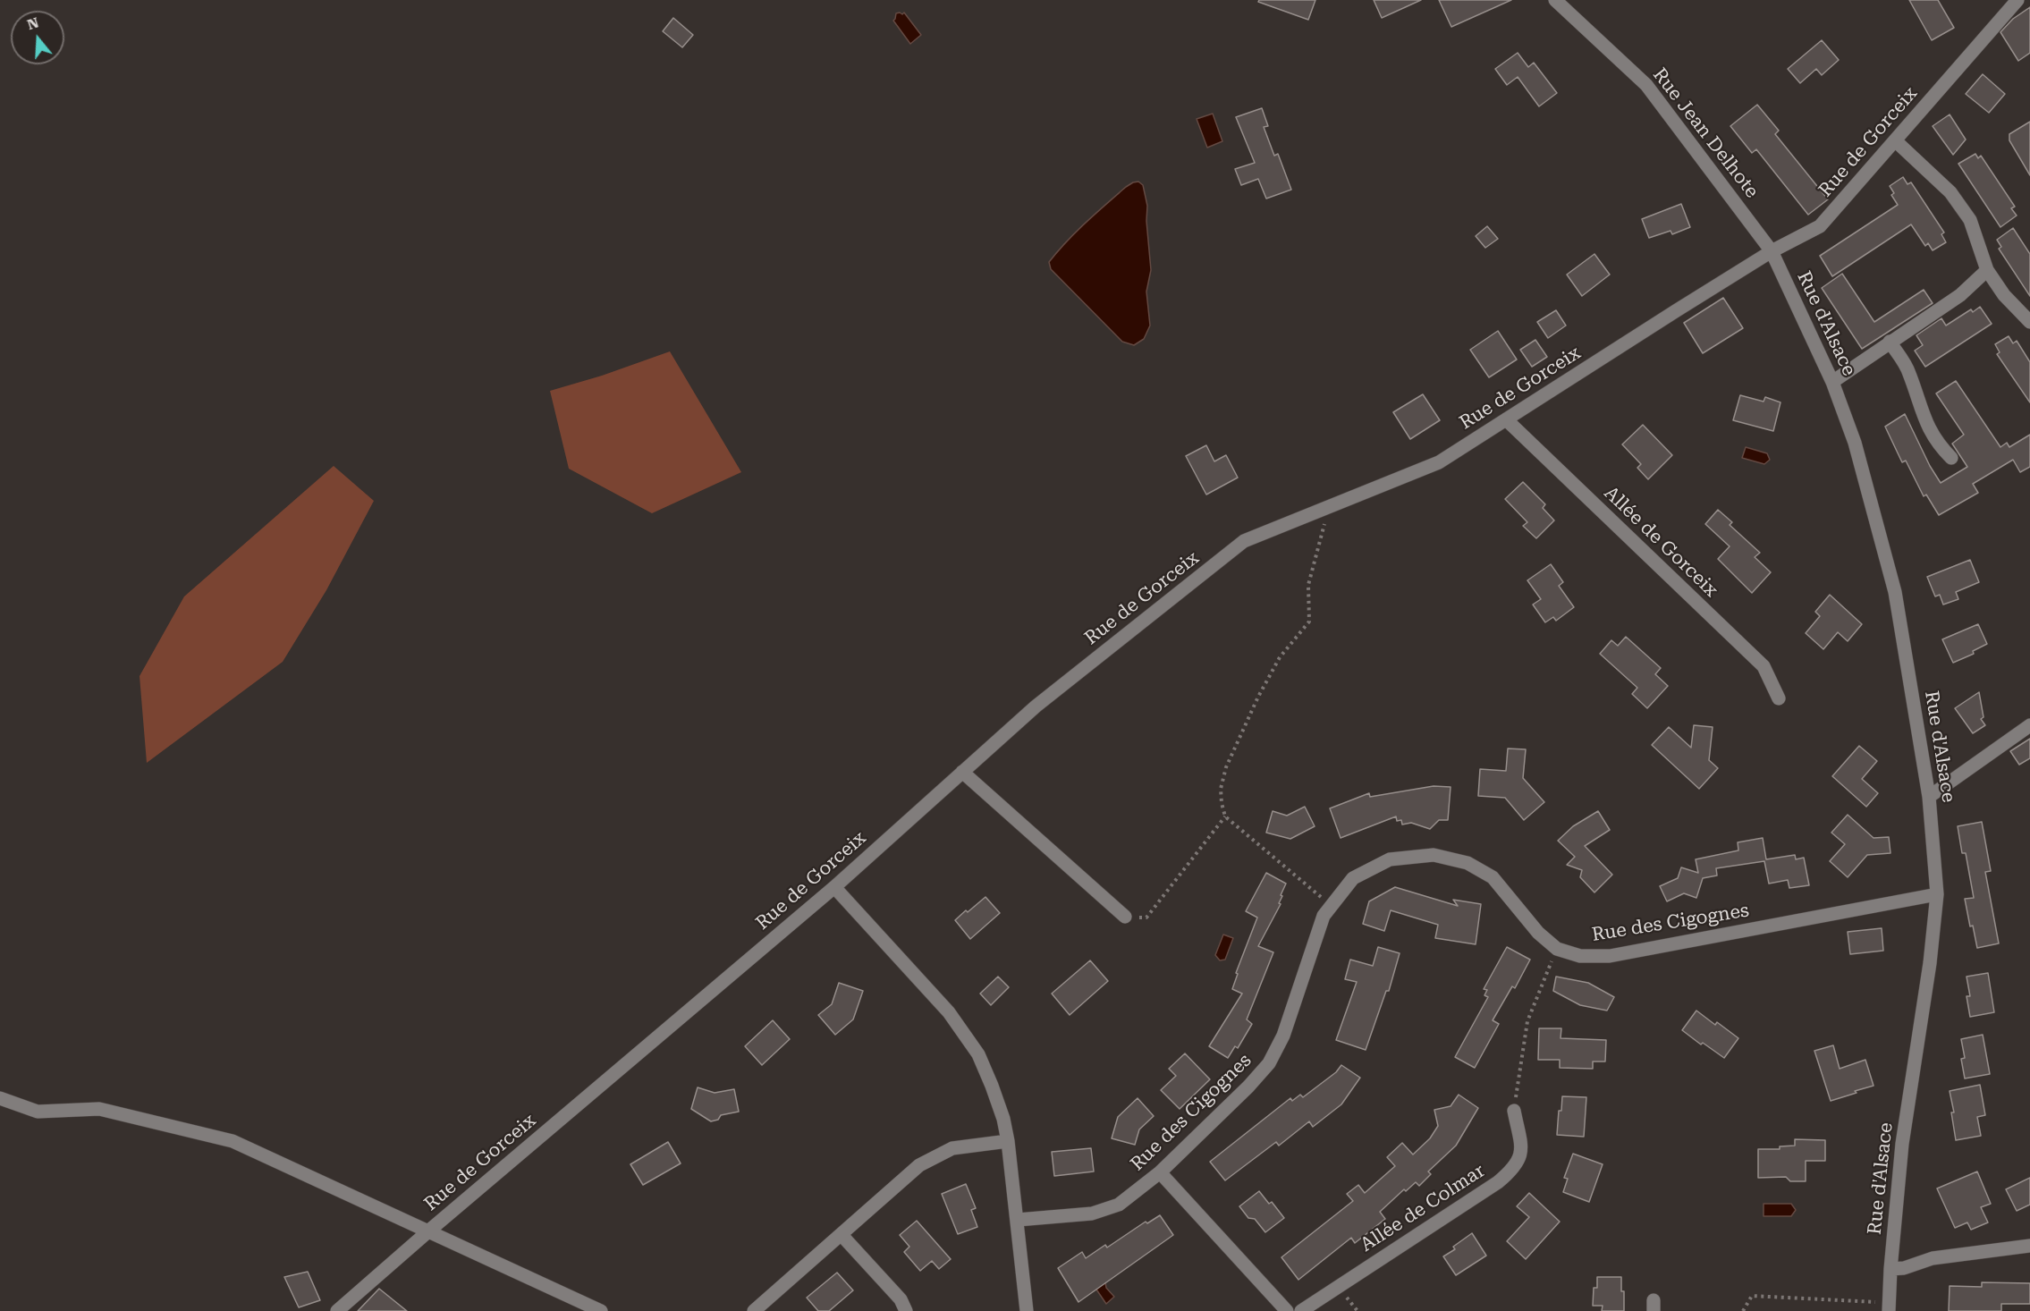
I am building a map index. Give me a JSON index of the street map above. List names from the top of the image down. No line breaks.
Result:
{"streets":{"street":["Rue Jean Delhote","Rue de Gorceix","Rue d'Alsace","Allée de Gorceix","Rue des Cigognes","Allée de Colmar"]},"crossings":[["Rue Jean Delhote","Rue de Gorceix"],["Rue Jean Delhote","Rue d'Alsace"],["Rue de Gorceix","Rue d'Alsace"],["Rue de Gorceix","Allée de Gorceix"],["Rue d'Alsace","Rue des Cigognes"]],"north":"top"}
